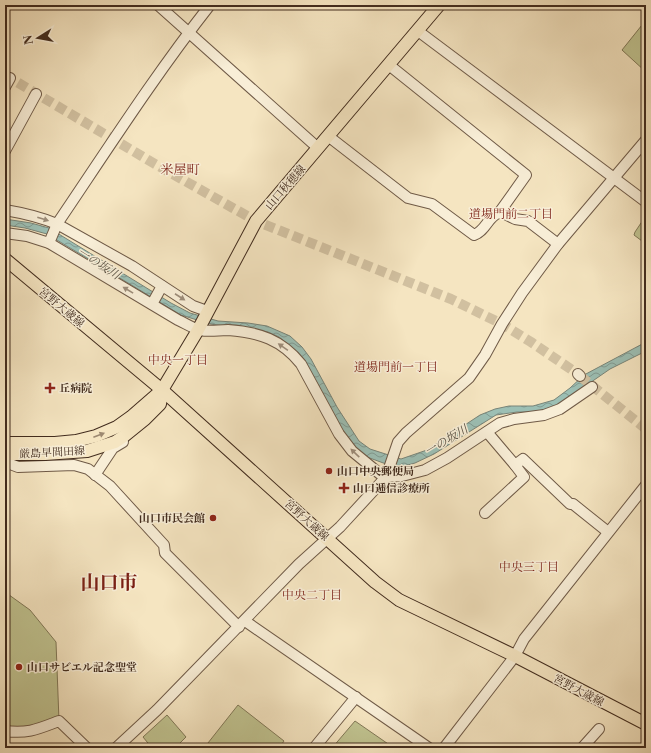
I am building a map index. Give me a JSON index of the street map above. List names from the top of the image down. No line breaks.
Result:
{"streets":{"main road":["山口秋穂線","宮野大歳線","厳島早間田線"]},"crossings":[["山口秋穂線","宮野大歳線"],["山口秋穂線","厳島早間田線"],["宮野大歳線","厳島早間田線"]],"districts":["米屋町","道場門前二丁目","中央一丁目","道場門前一丁目","中央三丁目","山口市","中央二丁目"],"water":["一の坂川"],"places":{"health":["丘病院","山口逓信診療所"],"other":["山口中央郵便局","山口市民会館","山口サビエル記念聖堂"]},"north":"left"}
